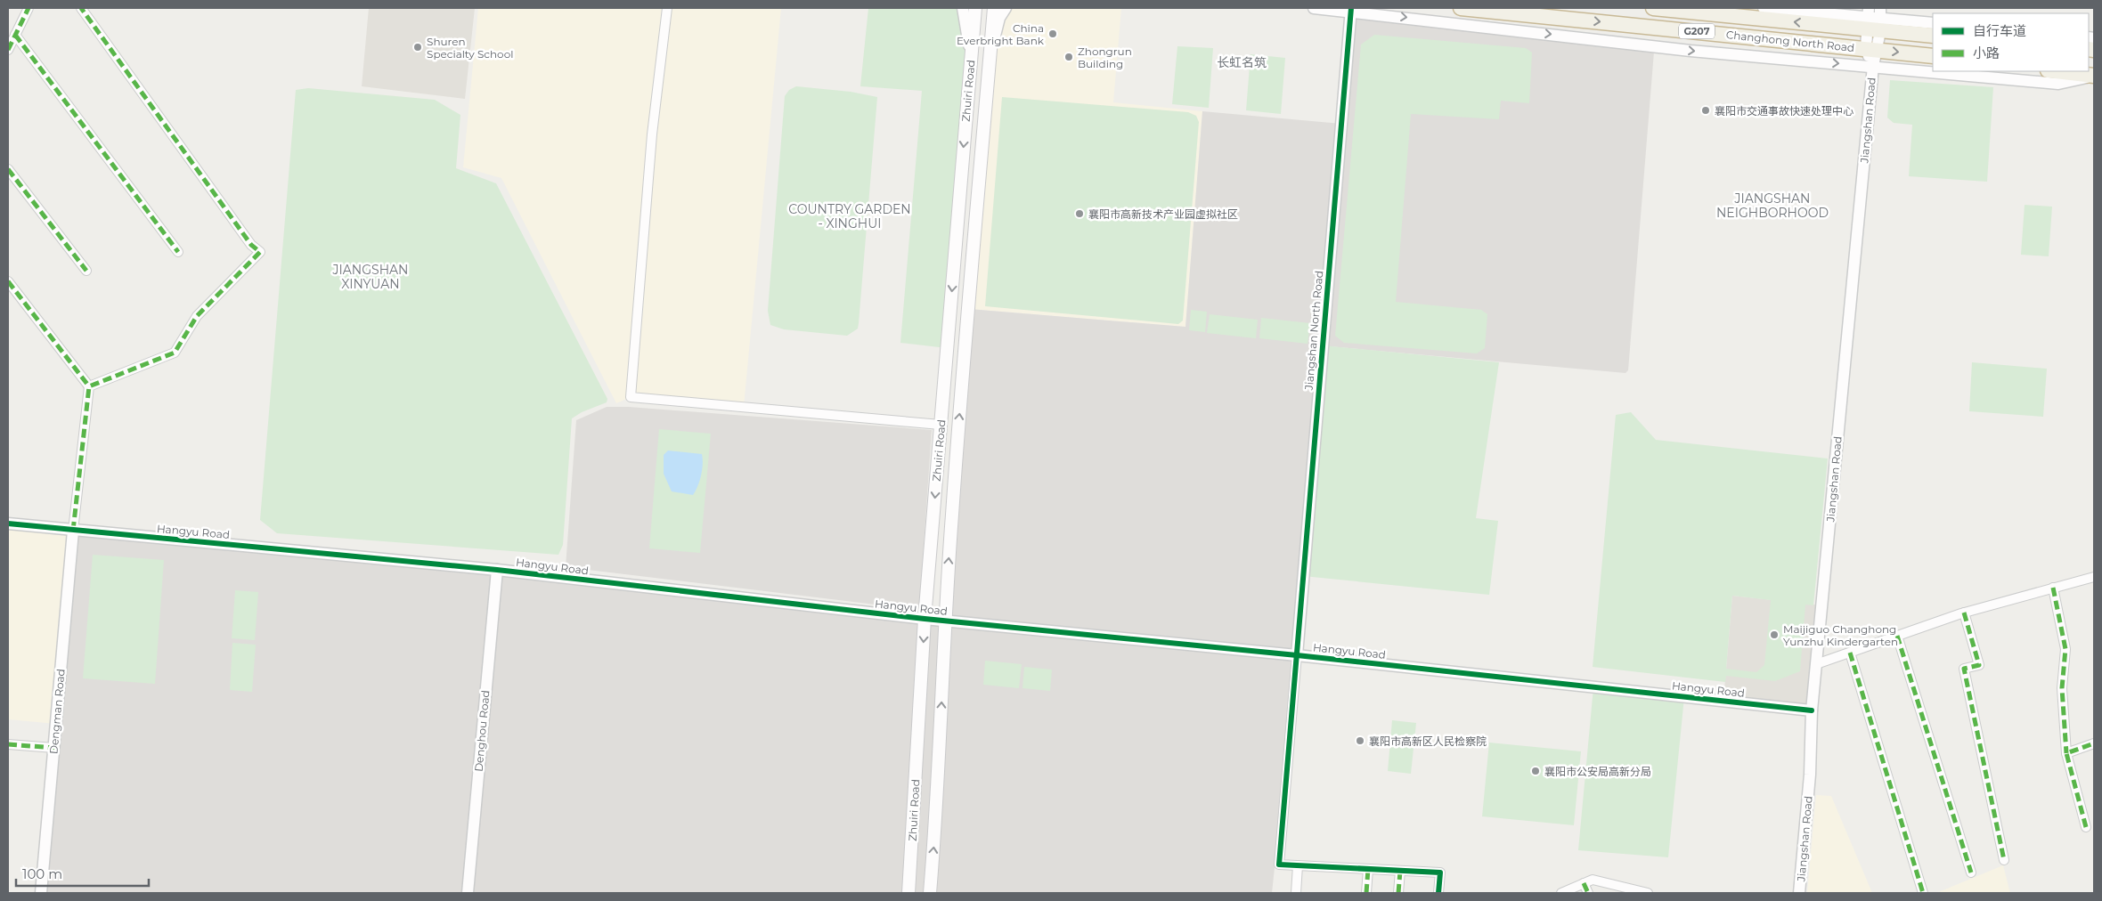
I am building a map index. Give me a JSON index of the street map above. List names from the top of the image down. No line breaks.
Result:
{"streets":{"highway":["G207","Changhong North Road"],"main road":["Zhuiri Road"],"street":["Jiangshan Road","Jiangshan North Road","Hangyu Road","Dengman Road","Denghou Road"]},"crossings":[["Zhuiri Road","Hangyu Road"],["Jiangshan Road","Hangyu Road"],["Jiangshan North Road","Hangyu Road"],["Hangyu Road","Dengman Road"],["Hangyu Road","Denghou Road"]],"districts":["长虹名筑","JIANGSHAN NEIGHBORHOOD","COUNTRY GARDEN - XINGHUI","JIANGSHAN XINYUAN"],"places":["China Everbright Bank","Shuren Specialty School","Zhongrun Building","襄阳市交通事故快速处理中心","襄阳市高新技术产业园虚拟社区","Maijiguo Changhong Yunzhu Kindergarten","襄阳市高新区人民检察院","襄阳市公安局高新分局"],"legend":["自行车道","小路"],"scale_bar":"100 m"}
